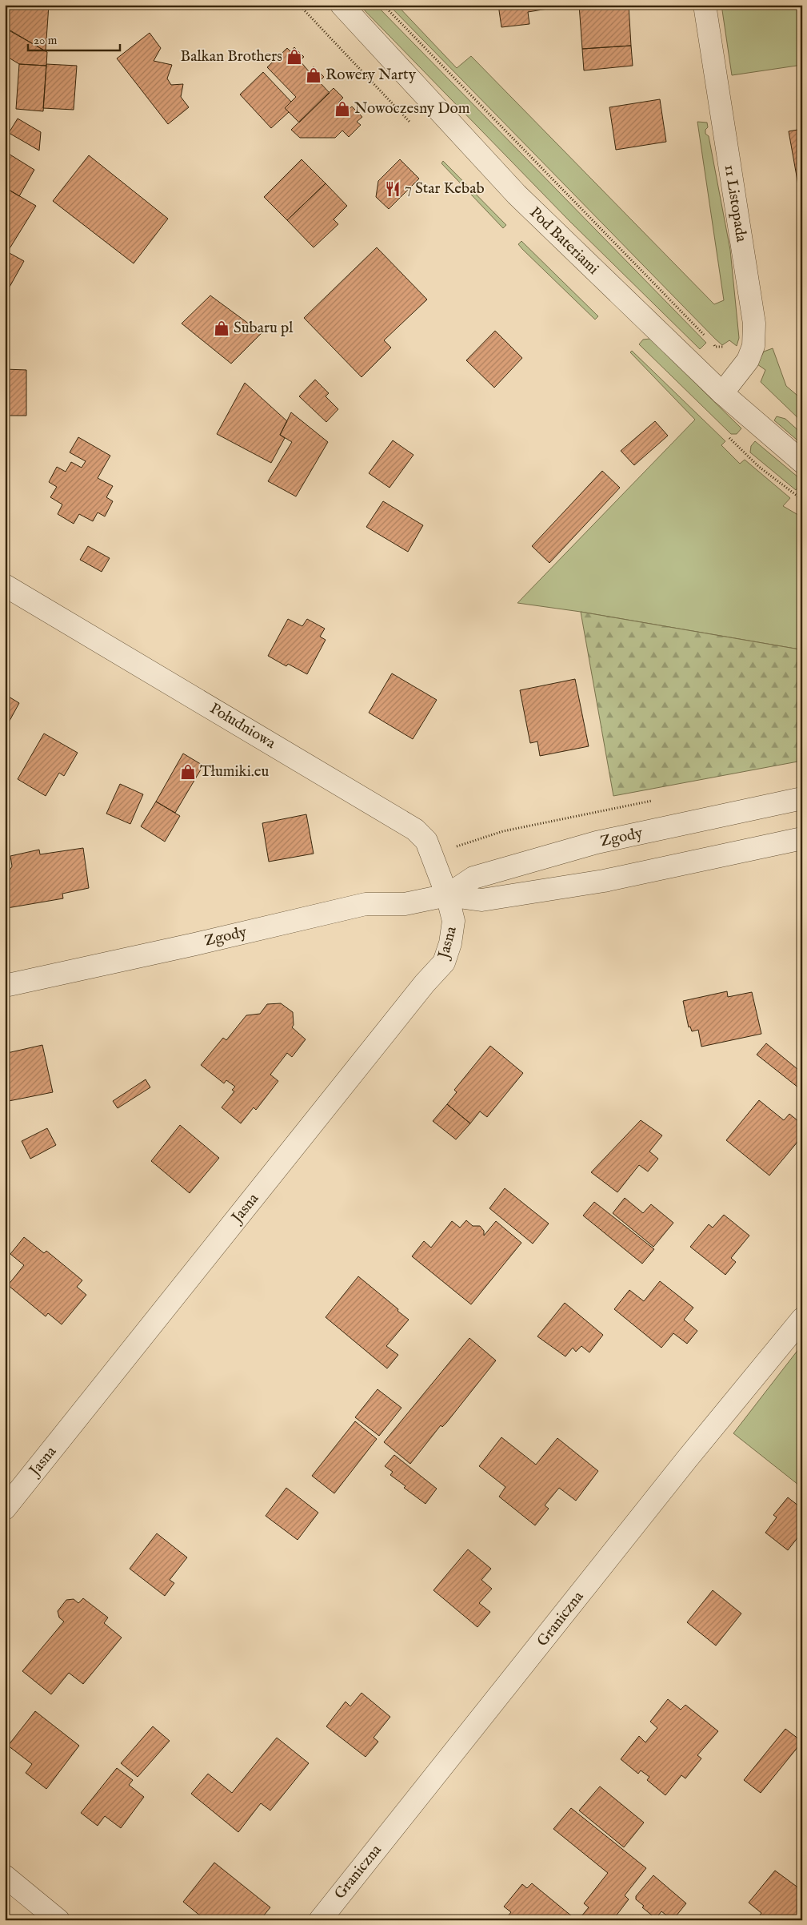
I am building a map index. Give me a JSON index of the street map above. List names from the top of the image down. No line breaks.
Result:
{"streets":{"street":["11 Listopada","Pod Bateriami","Południowa","Zgody","Jasna","Graniczna"]},"crossings":[["11 Listopada","Pod Bateriami"],["Południowa","Zgody"],["Południowa","Jasna"],["Zgody","Jasna"]],"places":{"shop":["Balkan Brothers","Rowery Narty","Nowoczesny Dom","Subaru pl","Tłumiki.eu"],"restaurant":["7 Star Kebab"]},"scale_bar":"20 m"}
